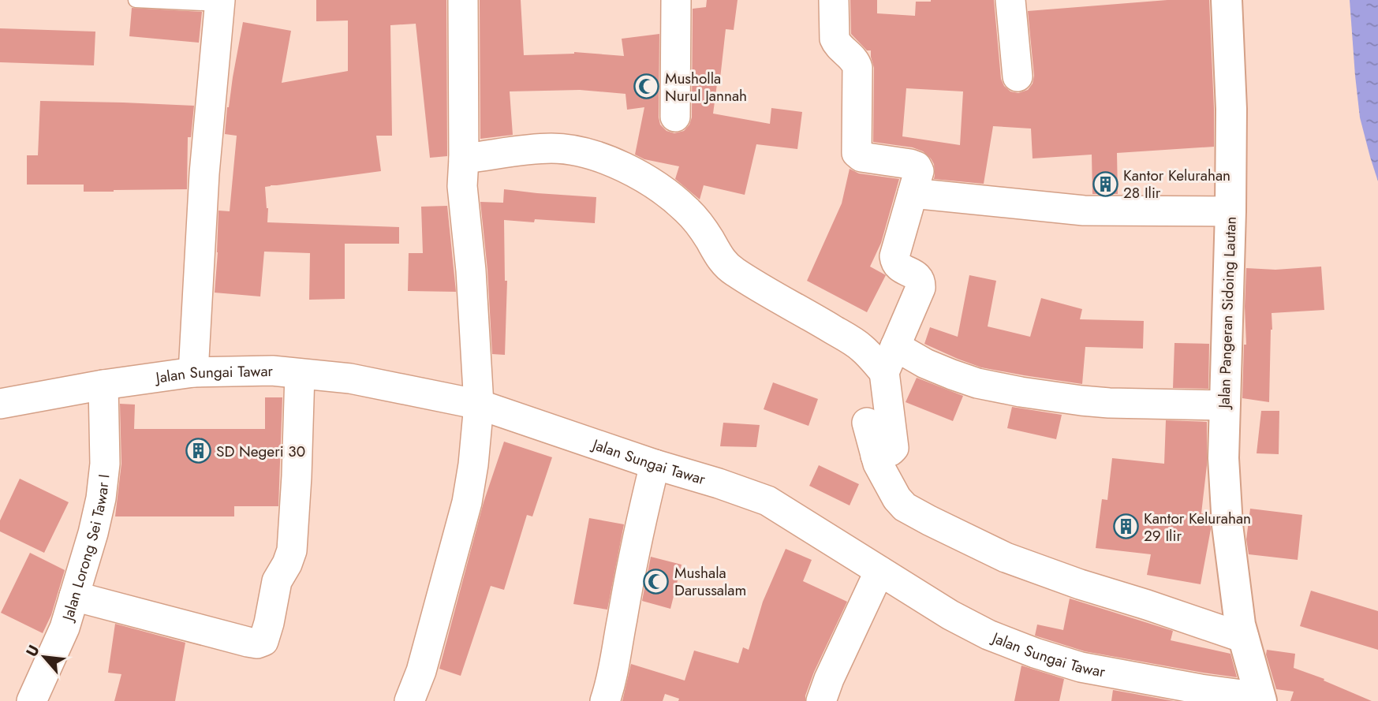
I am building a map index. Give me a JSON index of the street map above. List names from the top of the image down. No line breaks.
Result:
{"streets":{"street":["Jalan Pangeran Sidoing Lautan","Jalan Sungai Tawar","Jalan Lorong Sei Tawar I"]},"crossings":[["Jalan Pangeran Sidoing Lautan","Jalan Sungai Tawar"],["Jalan Sungai Tawar","Jalan Lorong Sei Tawar I"]],"places":{"mosque":["Musholla Nurul Jannah","Mushala Darussalam"],"building":["Kantor Kelurahan 28 Ilir","SD Negeri 30","Kantor Kelurahan 29 Ilir"]},"north":"top left"}
